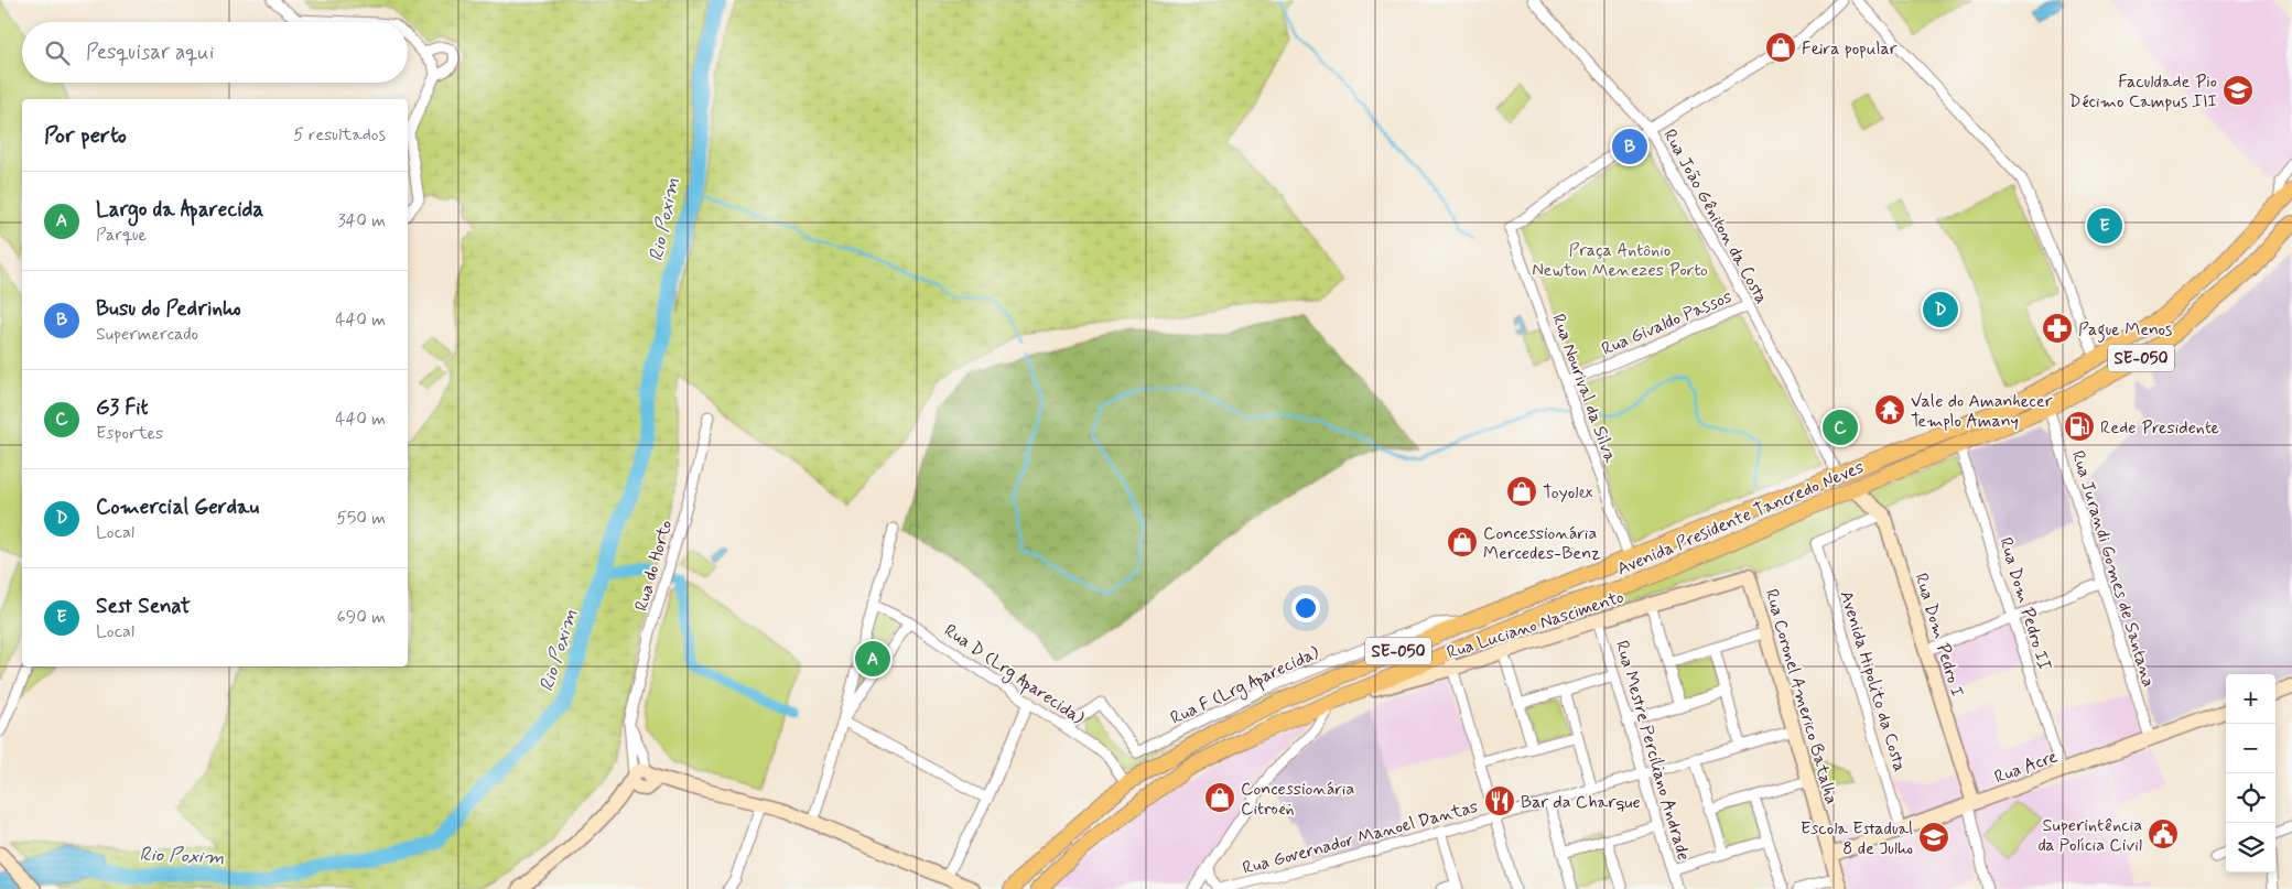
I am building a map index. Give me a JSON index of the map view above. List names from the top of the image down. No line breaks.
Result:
{"streets":{"main road":["SE-050","Avenida Presidente Tancredo Neves"],"street":["Rua João Gêniton da Costa","Rua Givaldo Passos","Rua Nourival da Silva","Rua do Horto","Rua Jurandi Gomes de Santana","Rua Dom Pedro II","Rua Luciano Nascimento","Rua Dom Pedro I","Rua D (Lrg Aparecida)","Avenida Hipolito da Costa","Rua F (Lrg Aparecida)","Rua Coronel Americo Batalha","Rua Mestre Perciliano Andrade","Rua Acre","Rua Governador Manoel Dantas"]},"crossings":[["Rua João Gêniton da Costa","Rua Givaldo Passos"],["Rua João Gêniton da Costa","Rua Nourival da Silva"],["Rua João Gêniton da Costa","Avenida Presidente Tancredo Neves"],["Rua Givaldo Passos","Rua Nourival da Silva"],["Rua Nourival da Silva","Avenida Presidente Tancredo Neves"],["Avenida Presidente Tancredo Neves","Rua Jurandi Gomes de Santana"],["Avenida Presidente Tancredo Neves","Rua Dom Pedro II"],["Avenida Presidente Tancredo Neves","Rua Luciano Nascimento"],["Avenida Presidente Tancredo Neves","Rua D (Lrg Aparecida)"],["Avenida Presidente Tancredo Neves","Rua F (Lrg Aparecida)"],["Rua Jurandi Gomes de Santana","Rua Acre"],["Rua Dom Pedro II","Rua Acre"],["Rua Luciano Nascimento","Rua Coronel Americo Batalha"],["Rua Luciano Nascimento","Rua Mestre Perciliano Andrade"],["Rua Dom Pedro I","Avenida Hipolito da Costa"],["Rua Dom Pedro I","Rua Acre"],["Rua D (Lrg Aparecida)","Rua F (Lrg Aparecida)"],["Avenida Hipolito da Costa","Rua Acre"],["Rua Coronel Americo Batalha","Rua Acre"],["Rua Coronel Americo Batalha","Rua Governador Manoel Dantas"],["Rua Mestre Perciliano Andrade","Rua Governador Manoel Dantas"]],"water":["Rio Poxim"],"parks":["Praça Antônio Newton Menezes Porto"],"places":{"shop":["Feira popular","Toyolex","Concessionária Mercedes-Benz","Concessionária Citroën"],"school or university":["Faculdade Pio Décimo Campus III","Escola Estadual 8 de Julho"],"pharmacy":["Pague Menos"],"temple":["Vale do Amanhecer Templo Amany"],"fuel station":["Rede Presidente"],"restaurant":["Bar da Charque"],"public building":["Superintência da Polícia Civil"]},"page":{"search":"Pesquisar aqui","heading":["Por perto","5 resultados"],"pins":["B","E","D","C","A"],"list":[{"mark":"A","name":"Largo da Aparecida","note":"Parque","value":"340 m"},{"mark":"B","name":"Busu do Pedrinho","note":"Supermercado","value":"440 m"},{"mark":"C","name":"G3 Fit","note":"Esportes","value":"440 m"},{"mark":"D","name":"Comercial Gerdau","note":"Local","value":"550 m"},{"mark":"E","name":"Sest Senat","note":"Local","value":"690 m"}],"map_buttons":["+","−"]}}
